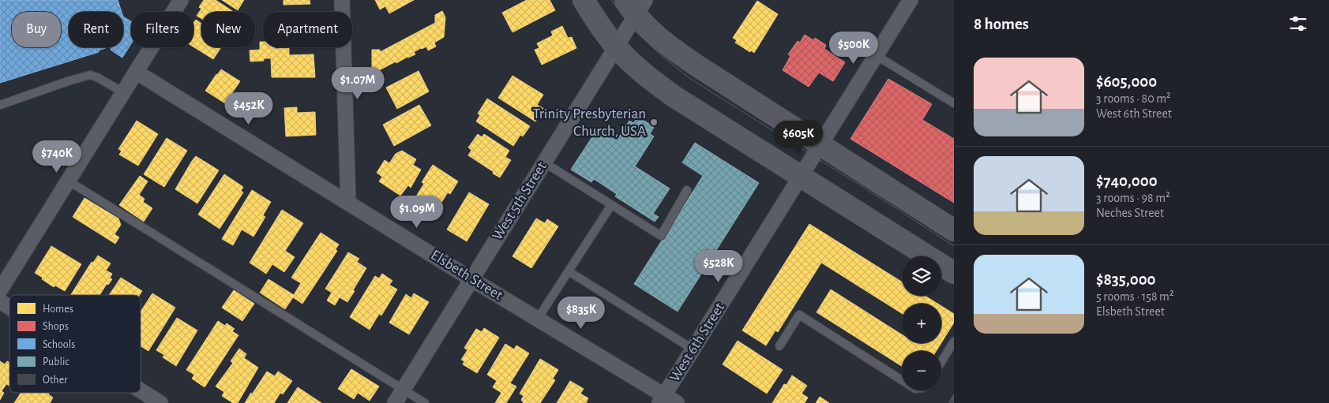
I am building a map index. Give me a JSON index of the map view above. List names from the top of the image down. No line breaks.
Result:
{"streets":{"street":["West 5th Street","Elsbeth Street","West 6th Street"]},"crossings":[["West 5th Street","Elsbeth Street"],["Elsbeth Street","West 6th Street"]],"places":["Trinity Presbyterian Church, USA"],"legend":["Homes","Shops","Schools","Public","Other"],"page":{"heading":"8 homes","chip":["Buy","Rent","Filters","New","Apartment"],"price":["$500K","$1.07M","$452K","$605K","$740K","$1.09M","$528K","$835K"],"list":[{"name":"$605,000","note":"3 rooms · 80 m² · West 6th Street"},{"name":"$740,000","note":"3 rooms · 98 m² · Neches Street"},{"name":"$835,000","note":"5 rooms · 158 m² · Elsbeth Street"}],"map_buttons":["+","−"]}}
